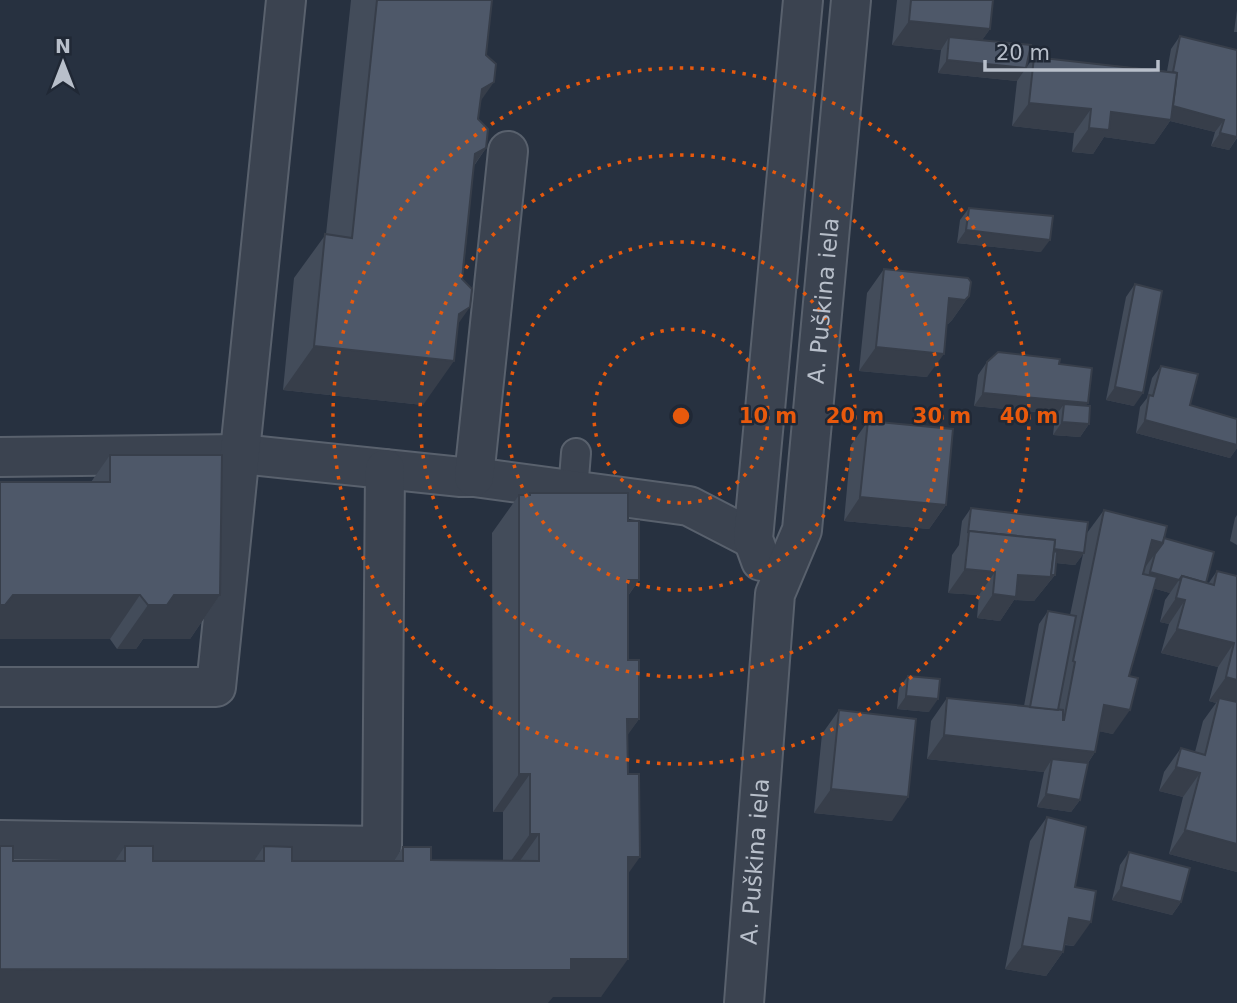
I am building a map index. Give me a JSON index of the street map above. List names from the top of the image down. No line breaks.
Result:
{"streets":{"street":["A. Puškina iela"]},"scale_bar":"20 m","north":"top","rings":["10 m","20 m","30 m","40 m"]}
